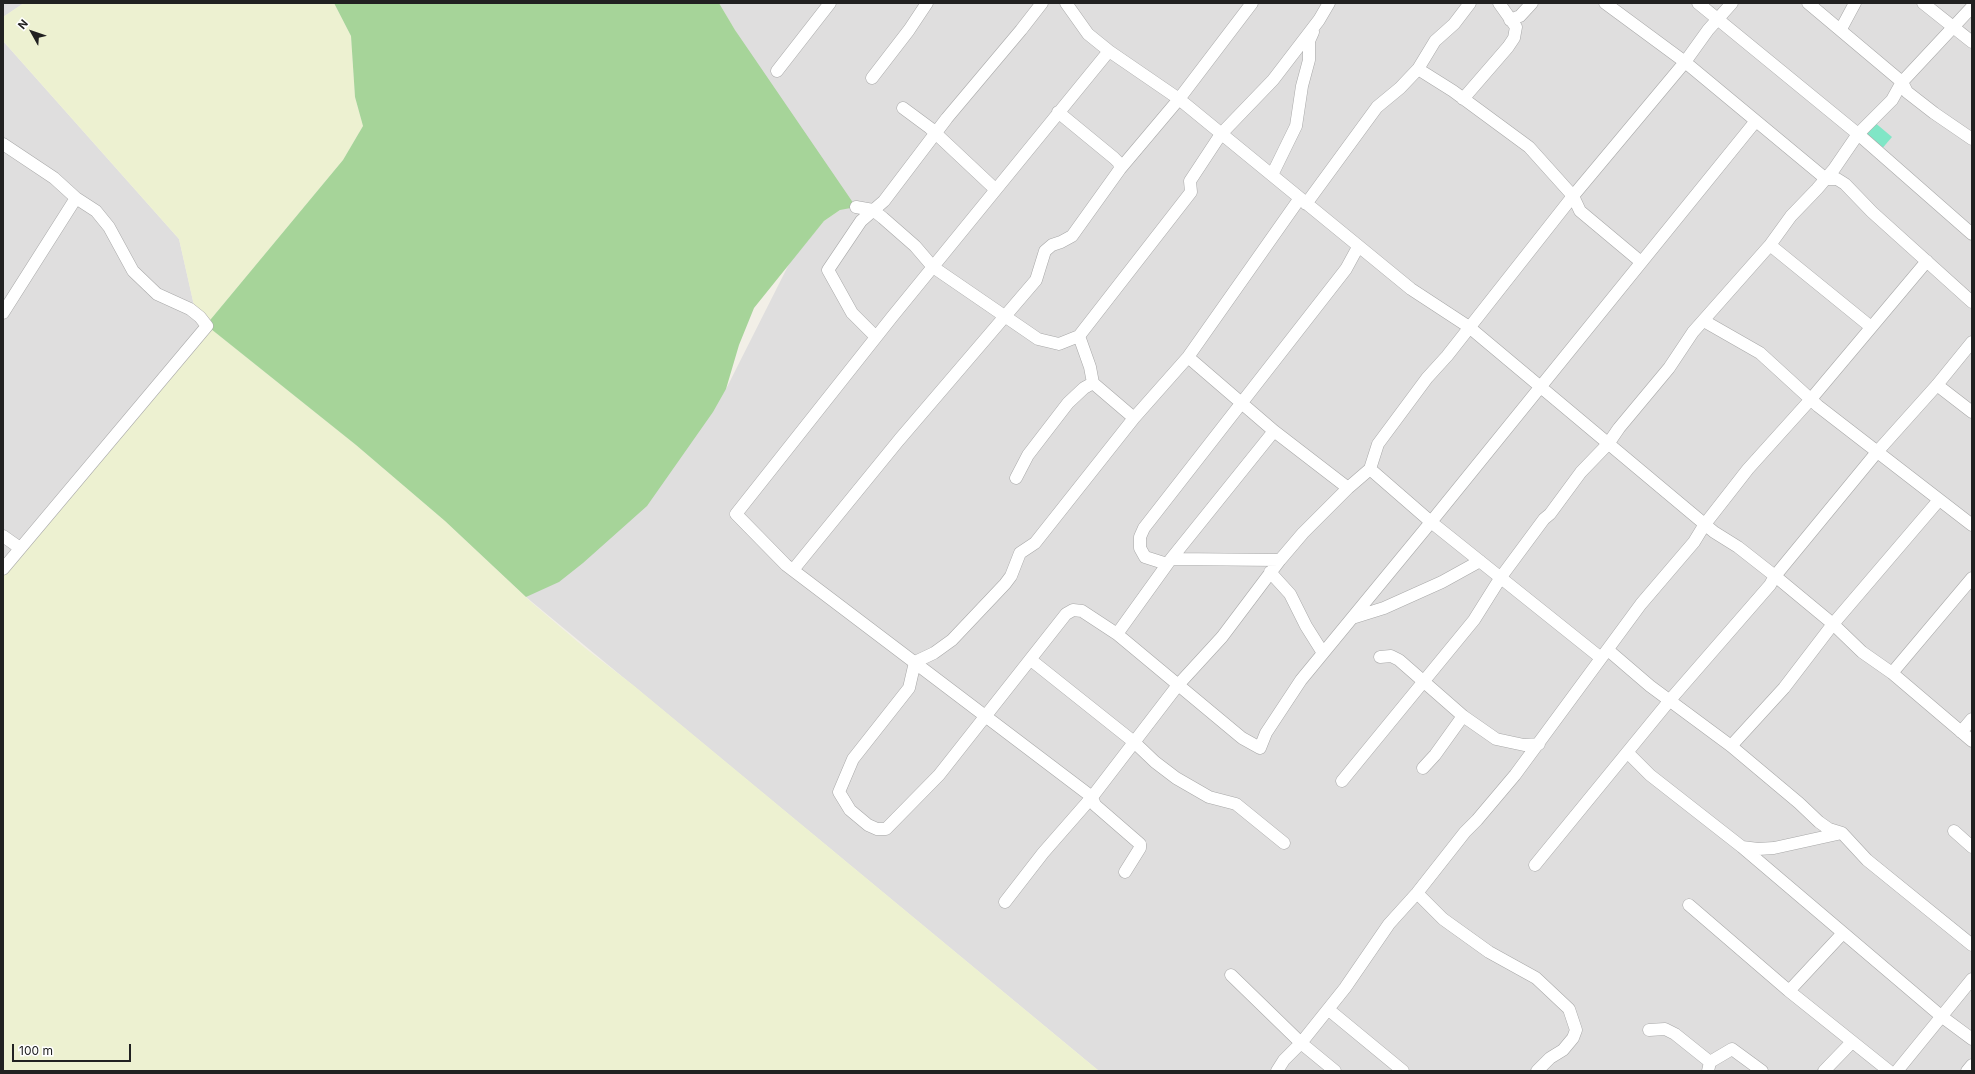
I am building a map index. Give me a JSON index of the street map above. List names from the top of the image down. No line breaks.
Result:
{"scale_bar":"100 m","north":"top left"}
